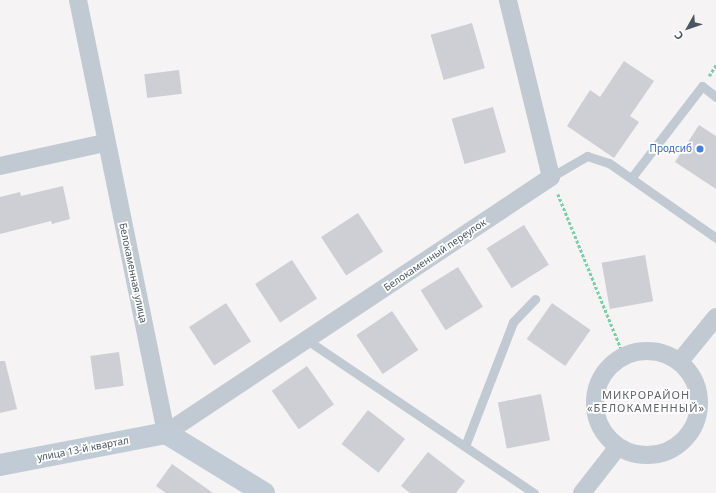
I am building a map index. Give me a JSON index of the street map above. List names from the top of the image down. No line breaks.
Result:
{"streets":{"street":["Белокаменный переулок","Белокаменная улица","улица 13-й квартал"]},"crossings":[["Белокаменный переулок","Белокаменная улица"],["Белокаменный переулок","улица 13-й квартал"],["Белокаменная улица","улица 13-й квартал"]],"districts":["МИКРОРАЙОН «БЕЛОКАМЕННЫЙ»"],"places":["Продсиб"],"north":"bottom left"}
